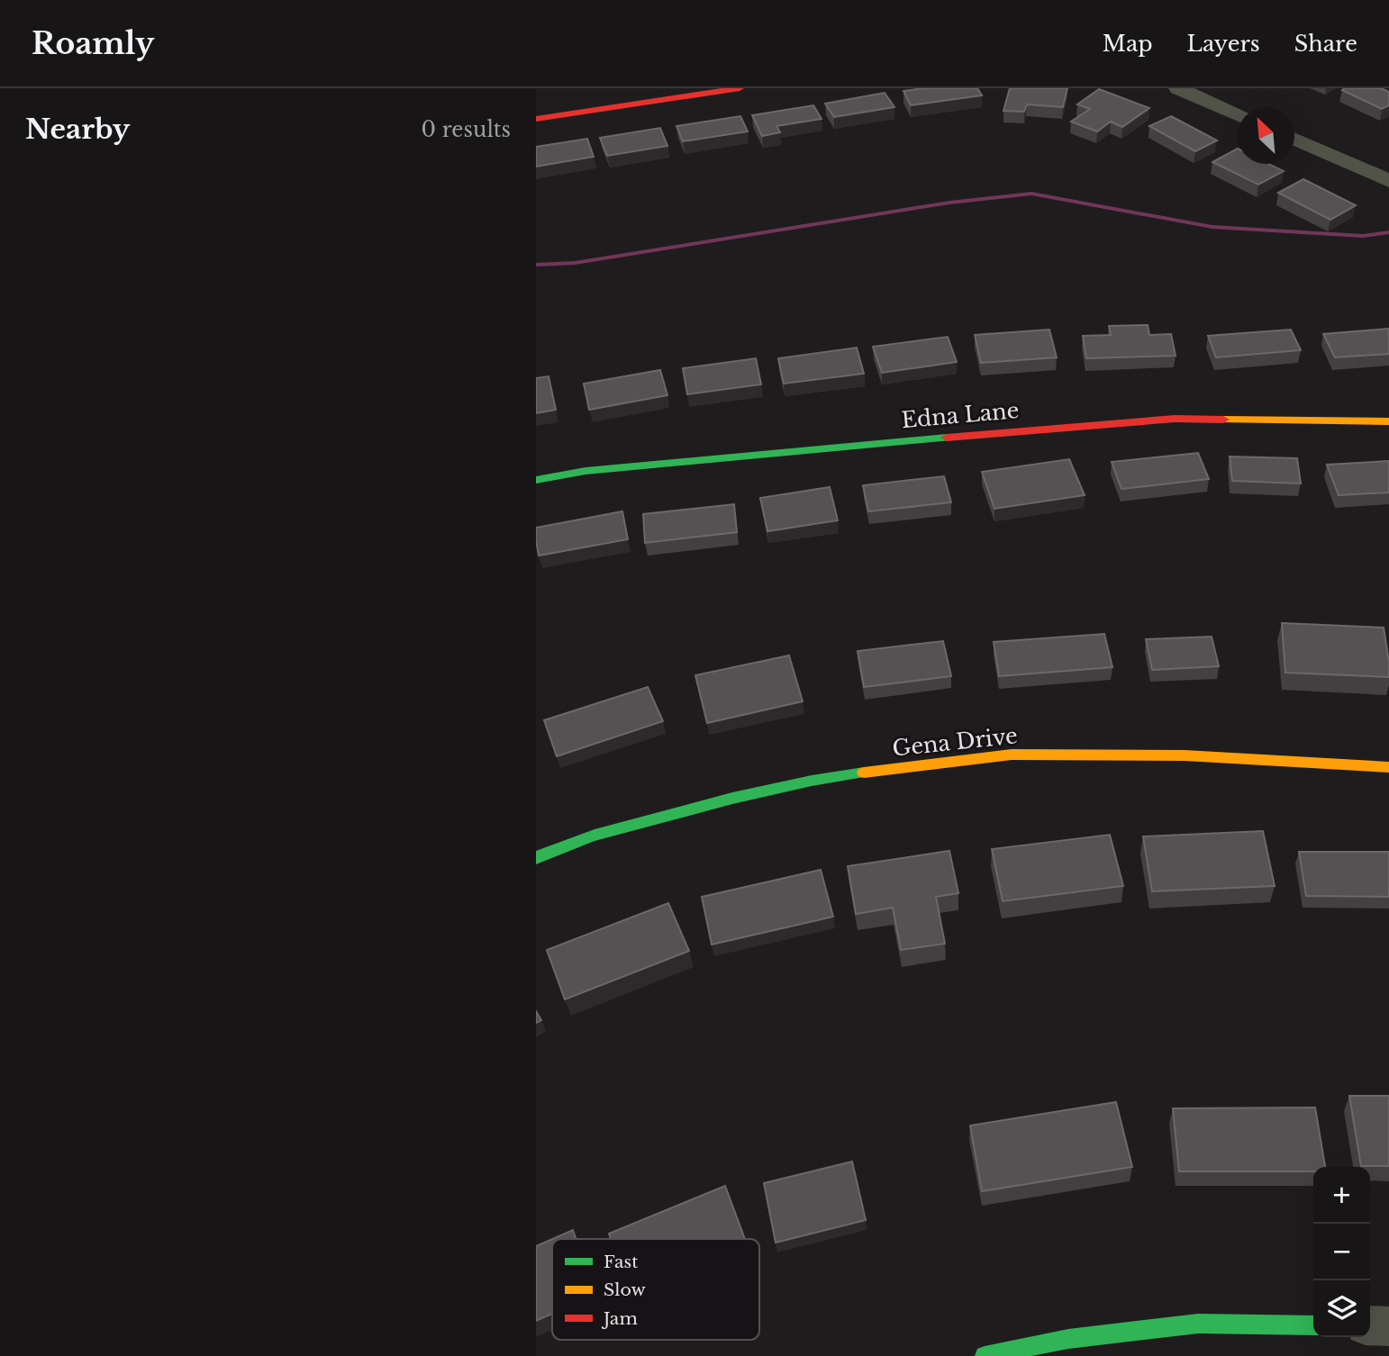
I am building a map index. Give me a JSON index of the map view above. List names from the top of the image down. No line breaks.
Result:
{"streets":{"street":["Edna Lane","Gena Drive"]},"legend":["Fast","Slow","Jam"],"north":"top left","page":{"header":"Roamly","nav":["Map","Layers","Share"],"heading":["Nearby","0 results"],"map_buttons":["+","−"]}}
